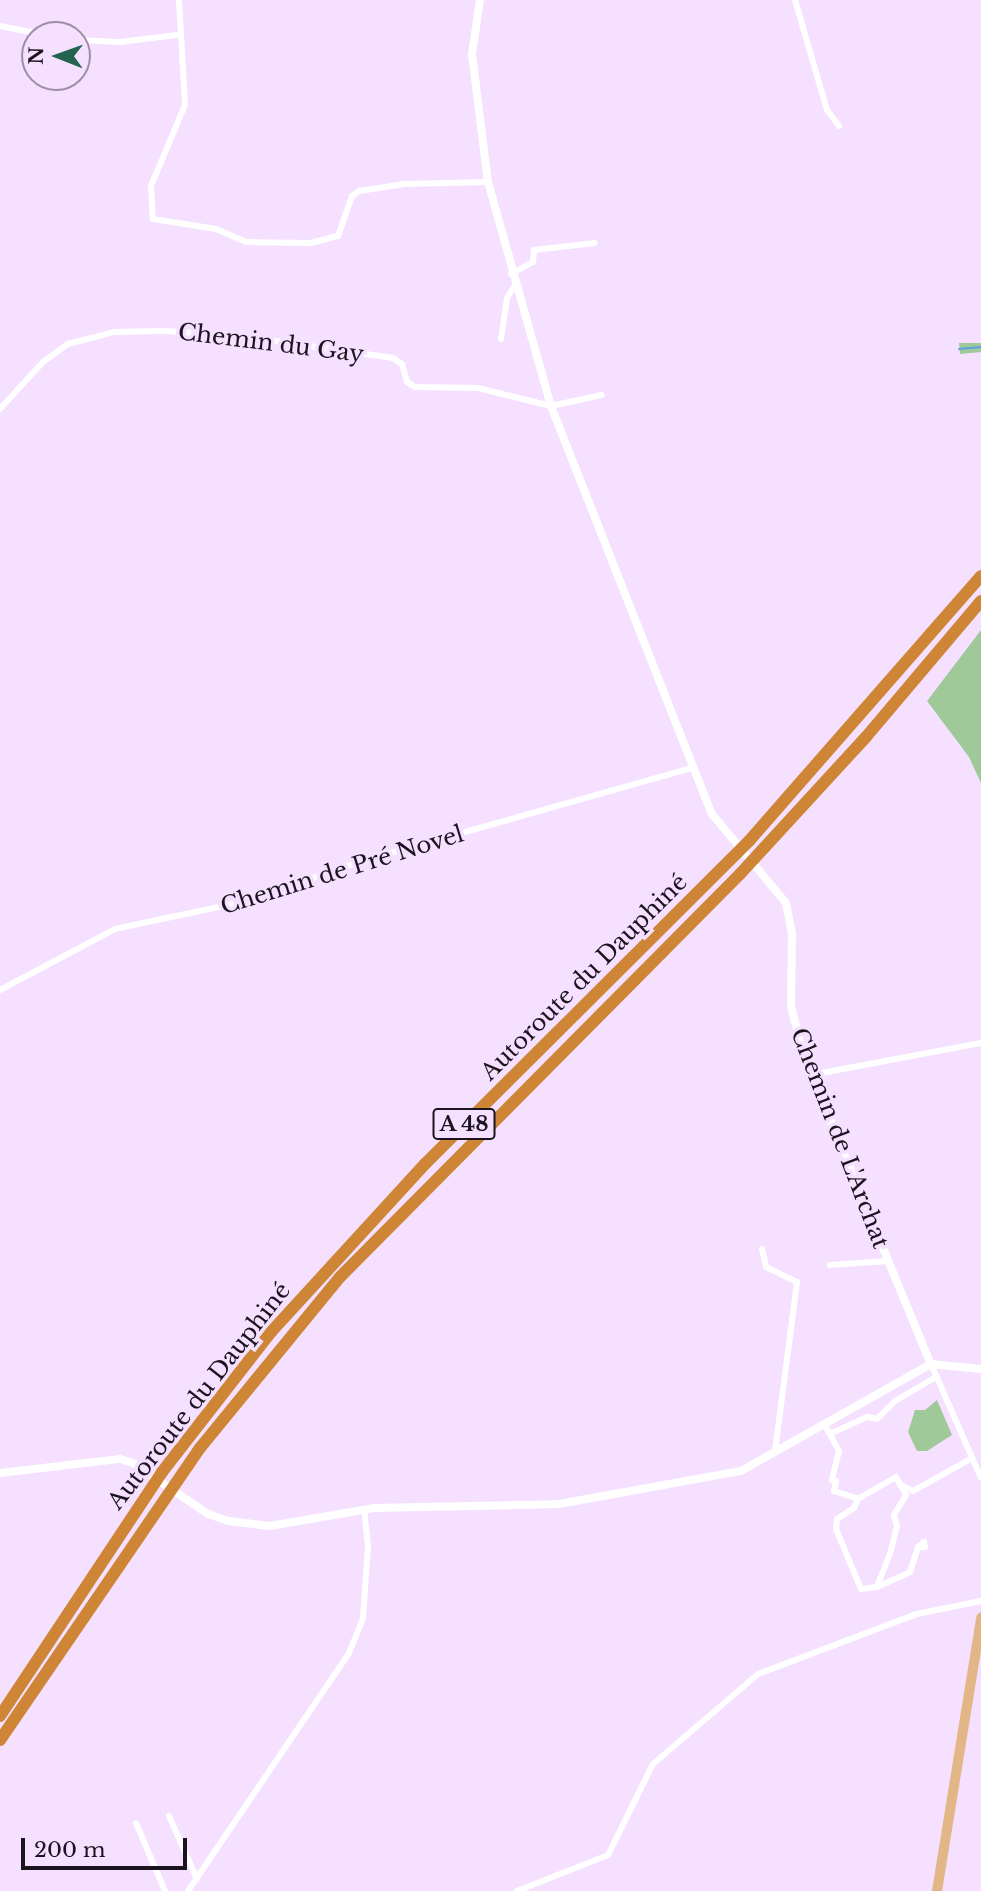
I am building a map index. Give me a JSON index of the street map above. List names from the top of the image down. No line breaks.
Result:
{"streets":{"highway":["Autoroute du Dauphiné","A 48"],"street":["Chemin du Gay","Chemin de Pré Novel","Chemin de L'Archat"]},"crossings":[["Chemin du Gay","Chemin de L'Archat"],["Chemin de Pré Novel","Chemin de L'Archat"]],"scale_bar":"200 m","north":"left"}
